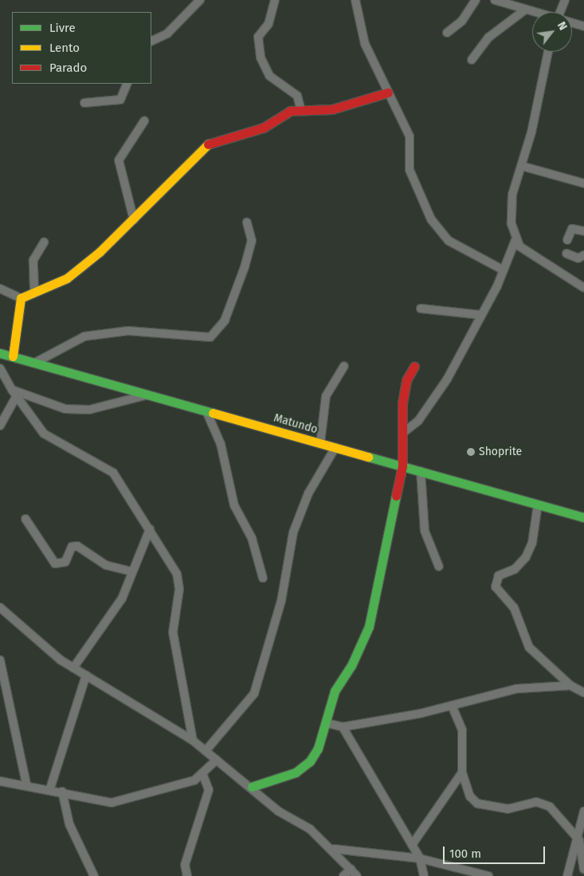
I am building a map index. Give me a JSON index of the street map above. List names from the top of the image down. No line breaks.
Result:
{"streets":{"street":["Matundo"]},"places":["Shoprite"],"legend":["Livre","Lento","Parado"],"scale_bar":"100 m","north":"top right"}
